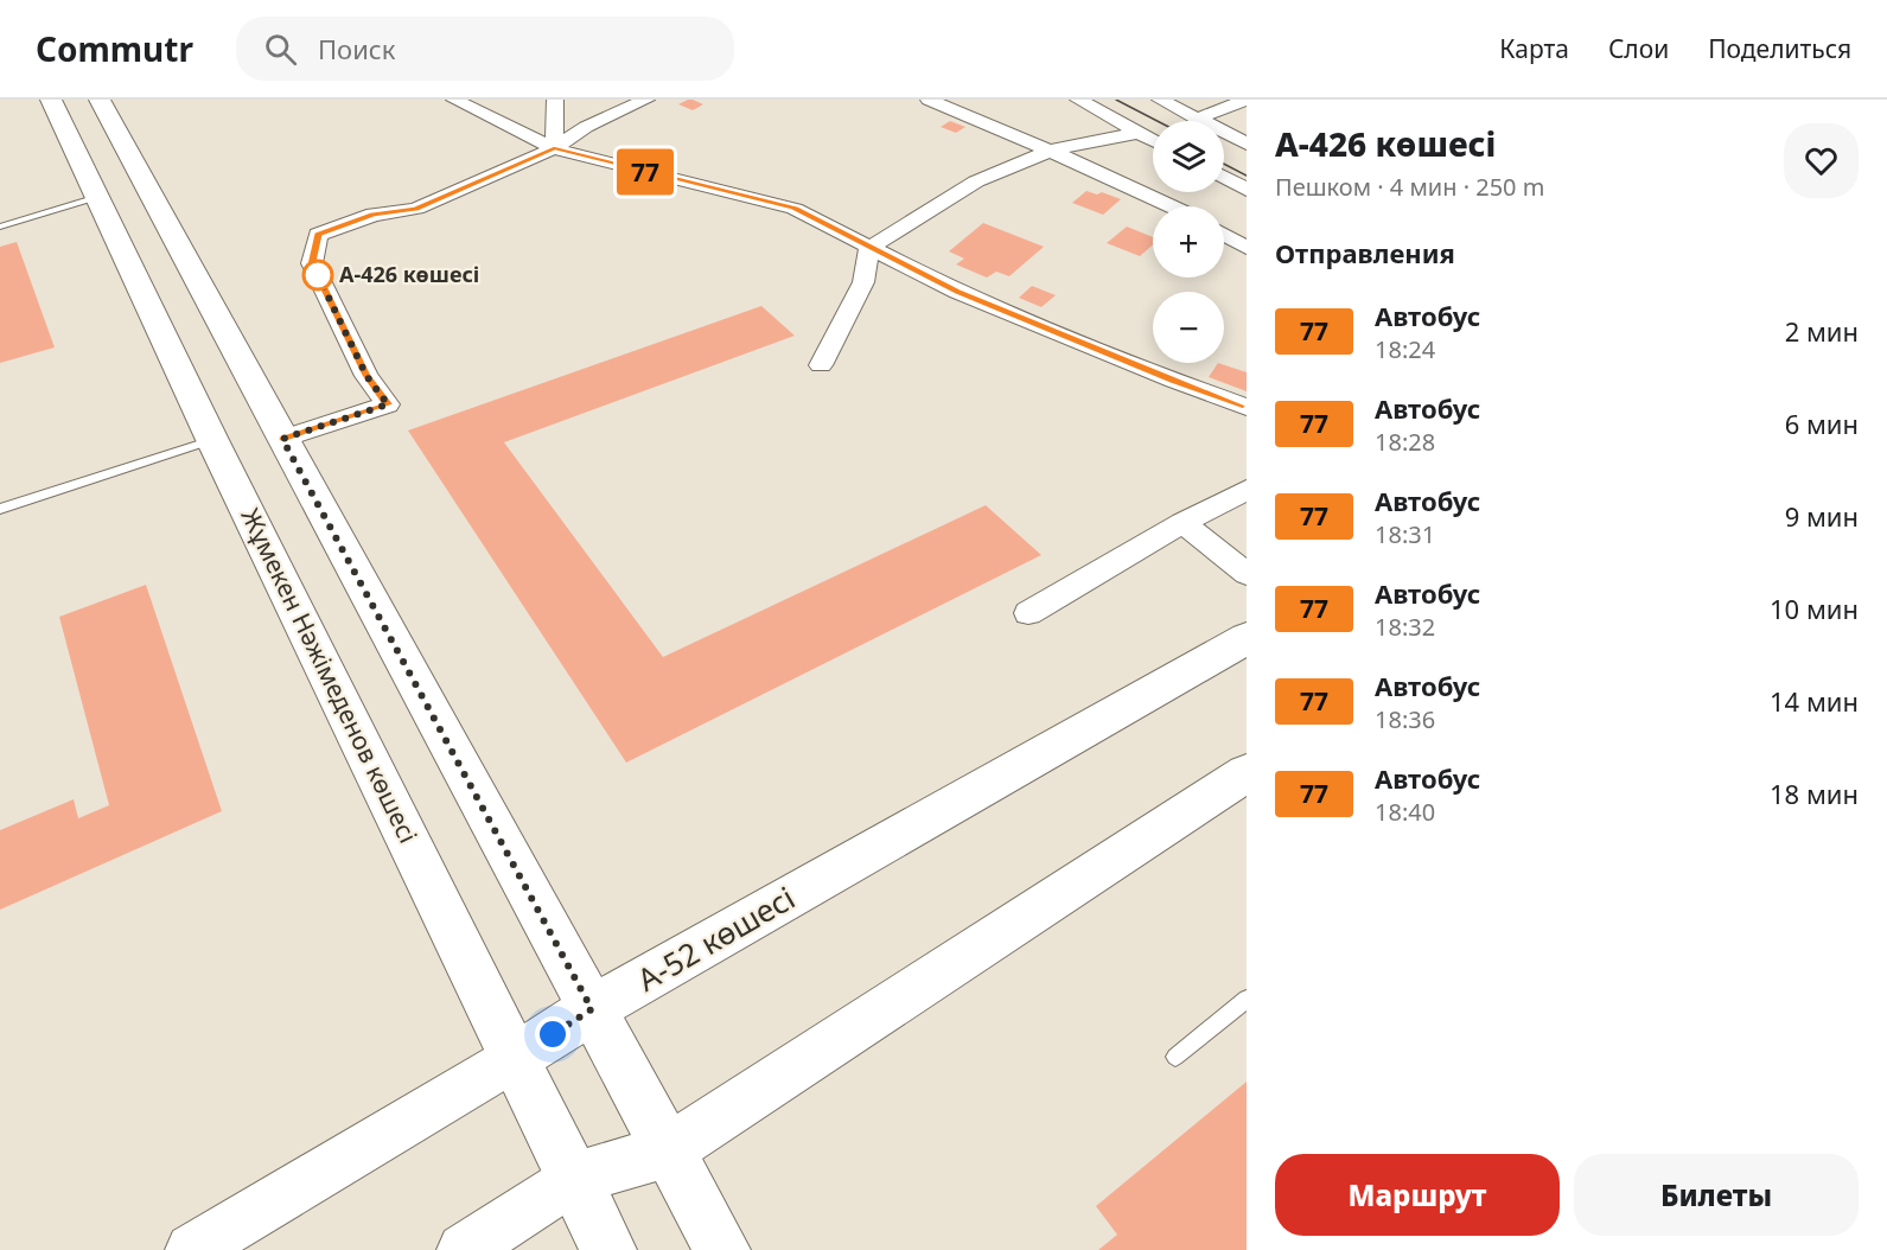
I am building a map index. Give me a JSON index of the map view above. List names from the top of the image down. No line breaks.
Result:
{"streets":{"main road":["Жұмекен Нәжімеденов көшесі","А-52 көшесі"]},"crossings":[["Жұмекен Нәжімеденов көшесі","А-52 көшесі"]],"places":["А-426 көшесі"],"lines":["bus line 77"],"page":{"header":"Commutr","search":"Поиск","nav":["Карта","Слои","Поделиться"],"on_map":"77","heading":[["А-426 көшесі","Пешком · 4 мин · 250 m"],"Отправления"],"map_buttons":["+","−"],"list":[{"mark":"77","name":"Автобус","note":"18:24","value":"2 мин"},{"mark":"77","name":"Автобус","note":"18:28","value":"6 мин"},{"mark":"77","name":"Автобус","note":"18:31","value":"9 мин"},{"mark":"77","name":"Автобус","note":"18:32","value":"10 мин"},{"mark":"77","name":"Автобус","note":"18:36","value":"14 мин"},{"mark":"77","name":"Автобус","note":"18:40","value":"18 мин"}],"buttons":["Маршрут","Билеты"]}}
